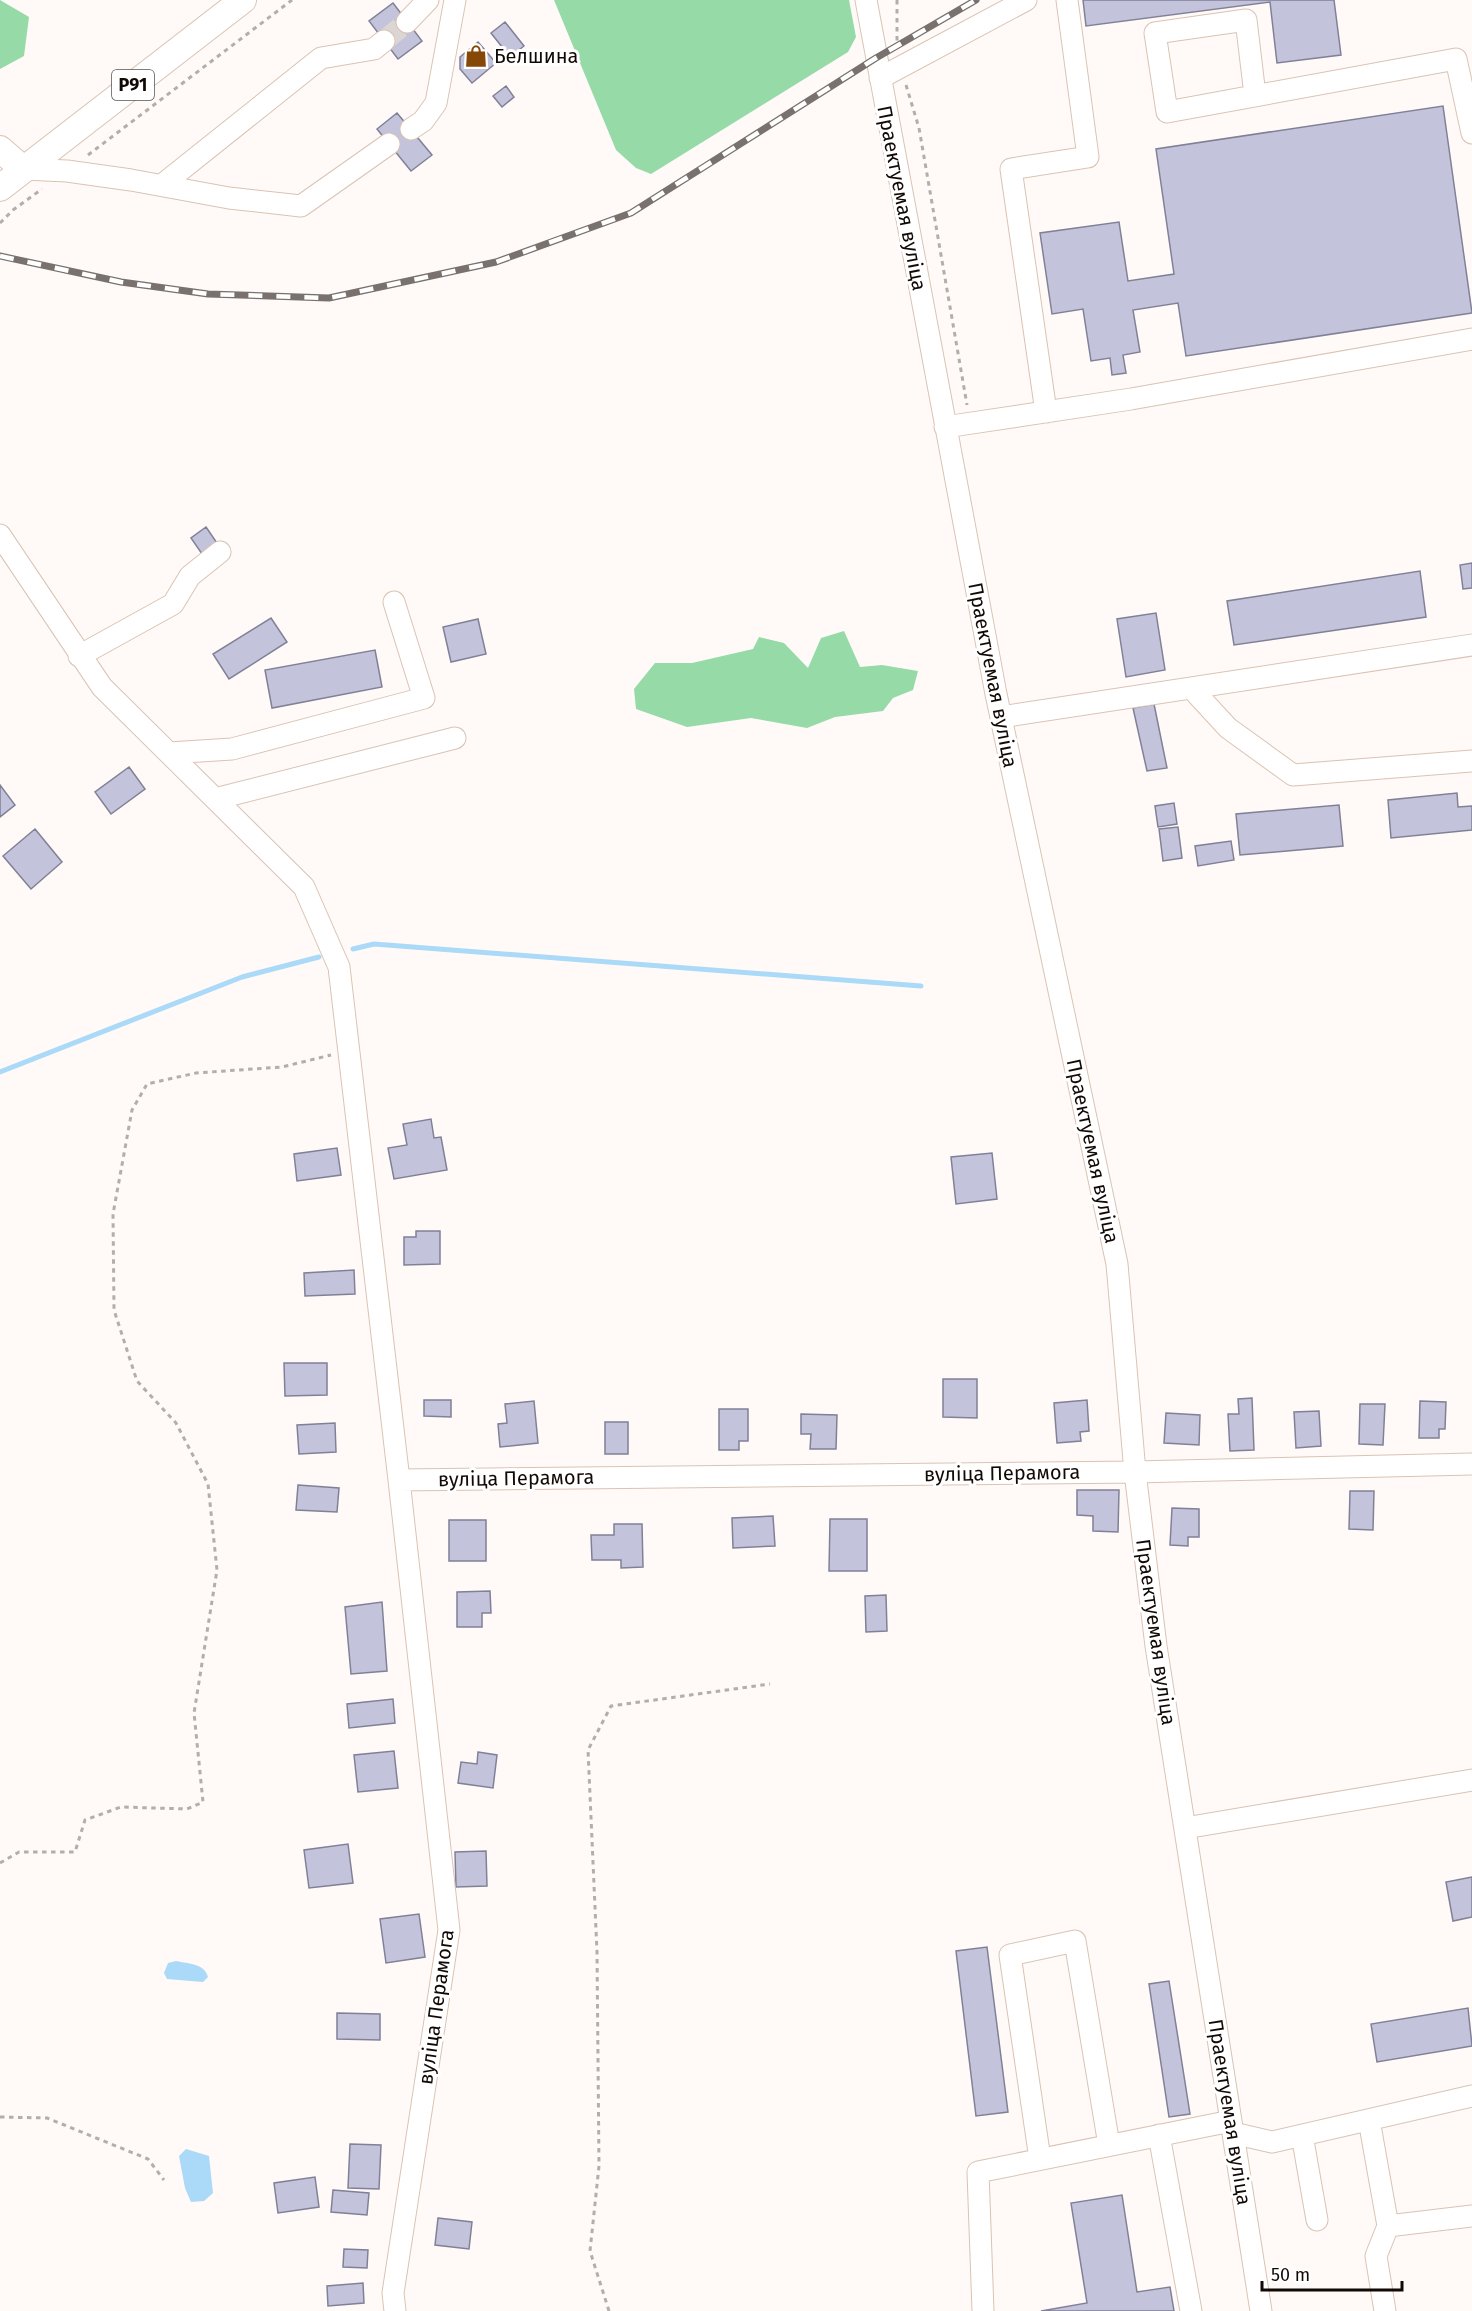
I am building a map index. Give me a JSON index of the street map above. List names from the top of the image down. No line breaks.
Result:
{"streets":{"main road":["Р91"],"street":["Праектуемая вуліца","вуліца Перамога"]},"crossings":[["Праектуемая вуліца","вуліца Перамога"]],"places":{"shop":["Белшина"]},"scale_bar":"50 m"}
